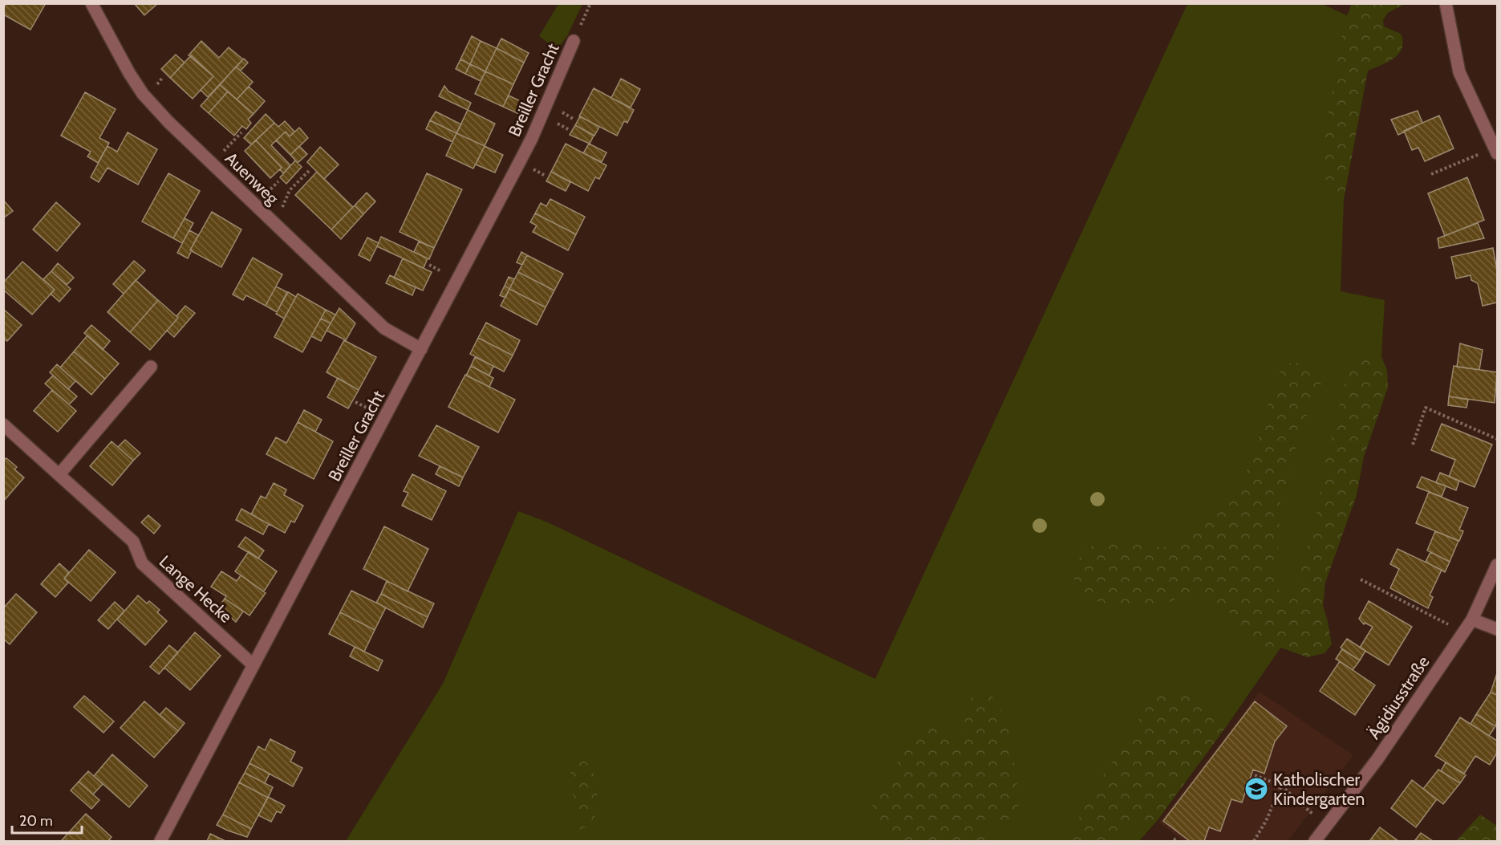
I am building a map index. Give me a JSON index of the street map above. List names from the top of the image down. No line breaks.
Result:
{"streets":{"street":["Breiller Gracht","Auenweg","Lange Hecke","Ägidiusstraße"]},"crossings":[["Breiller Gracht","Auenweg"],["Breiller Gracht","Lange Hecke"]],"places":{"school or university":["Katholischer Kindergarten"]},"scale_bar":"20 m"}
